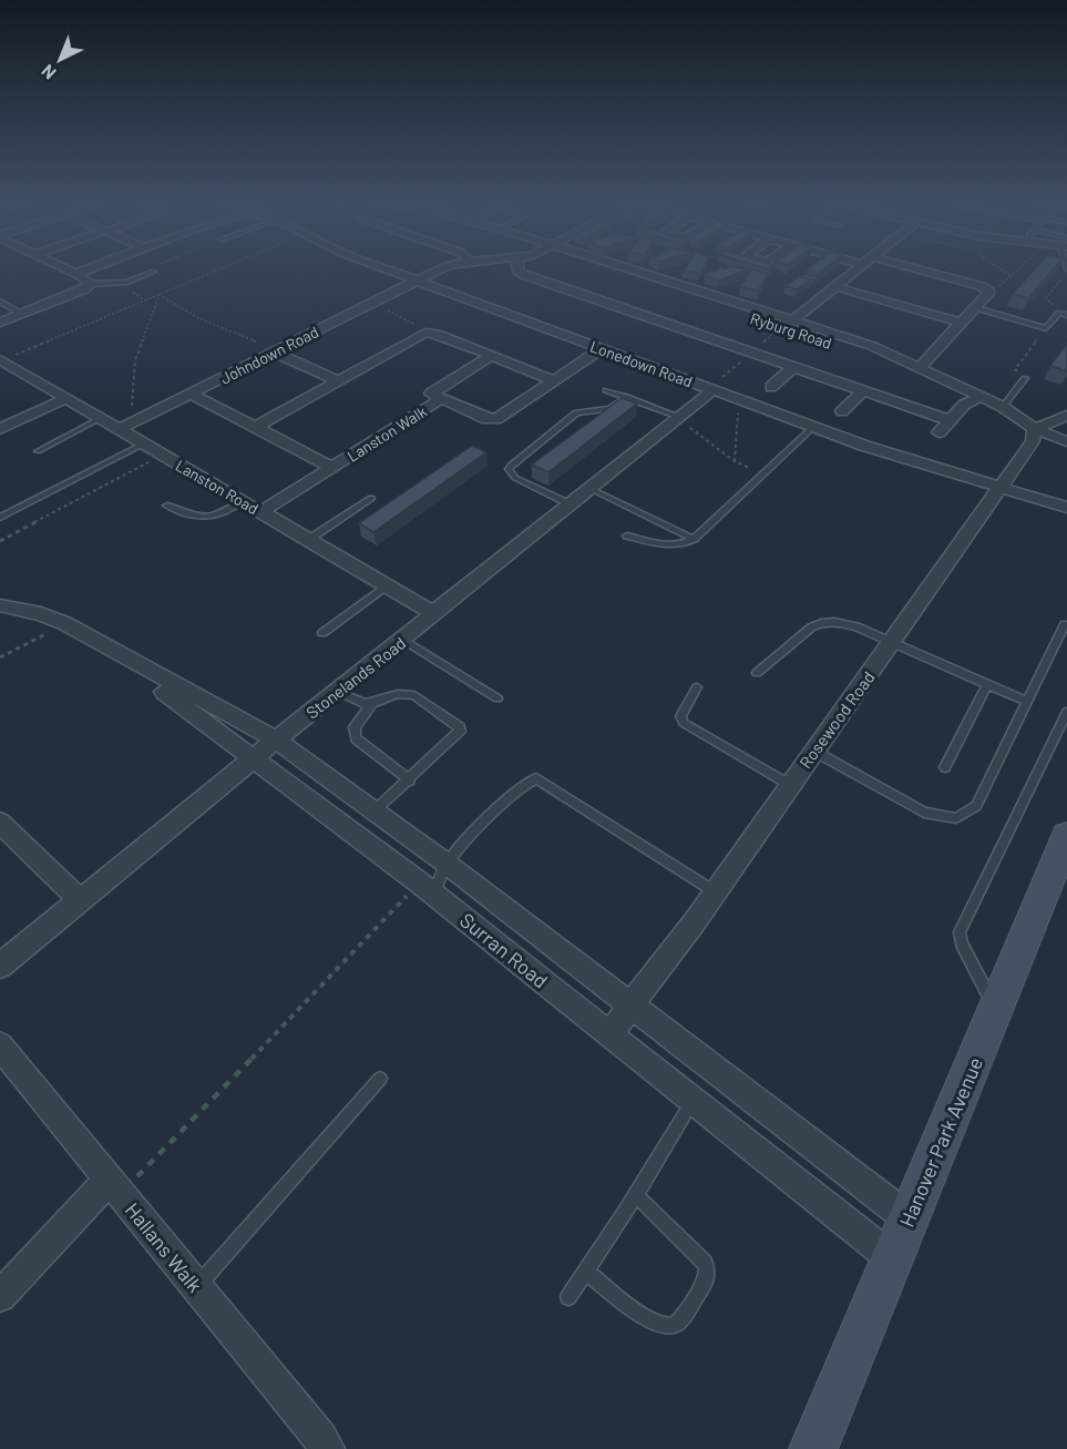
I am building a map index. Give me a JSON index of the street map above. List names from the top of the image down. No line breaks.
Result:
{"streets":{"street":["Ryburg Road","Johndown Road","Lonedown Road","Lanston Walk","Lanston Road","Stonelands Road","Rosewood Road","Surran Road","Hanover Park Avenue","Hallans Walk"]},"crossings":[["Ryburg Road","Rosewood Road"],["Johndown Road","Lonedown Road"],["Johndown Road","Lanston Walk"],["Johndown Road","Lanston Road"],["Lonedown Road","Lanston Walk"],["Lonedown Road","Stonelands Road"],["Lonedown Road","Rosewood Road"],["Lanston Walk","Lanston Road"],["Lanston Road","Stonelands Road"],["Stonelands Road","Surran Road"],["Rosewood Road","Surran Road"],["Surran Road","Hanover Park Avenue"]],"north":"bottom left"}
